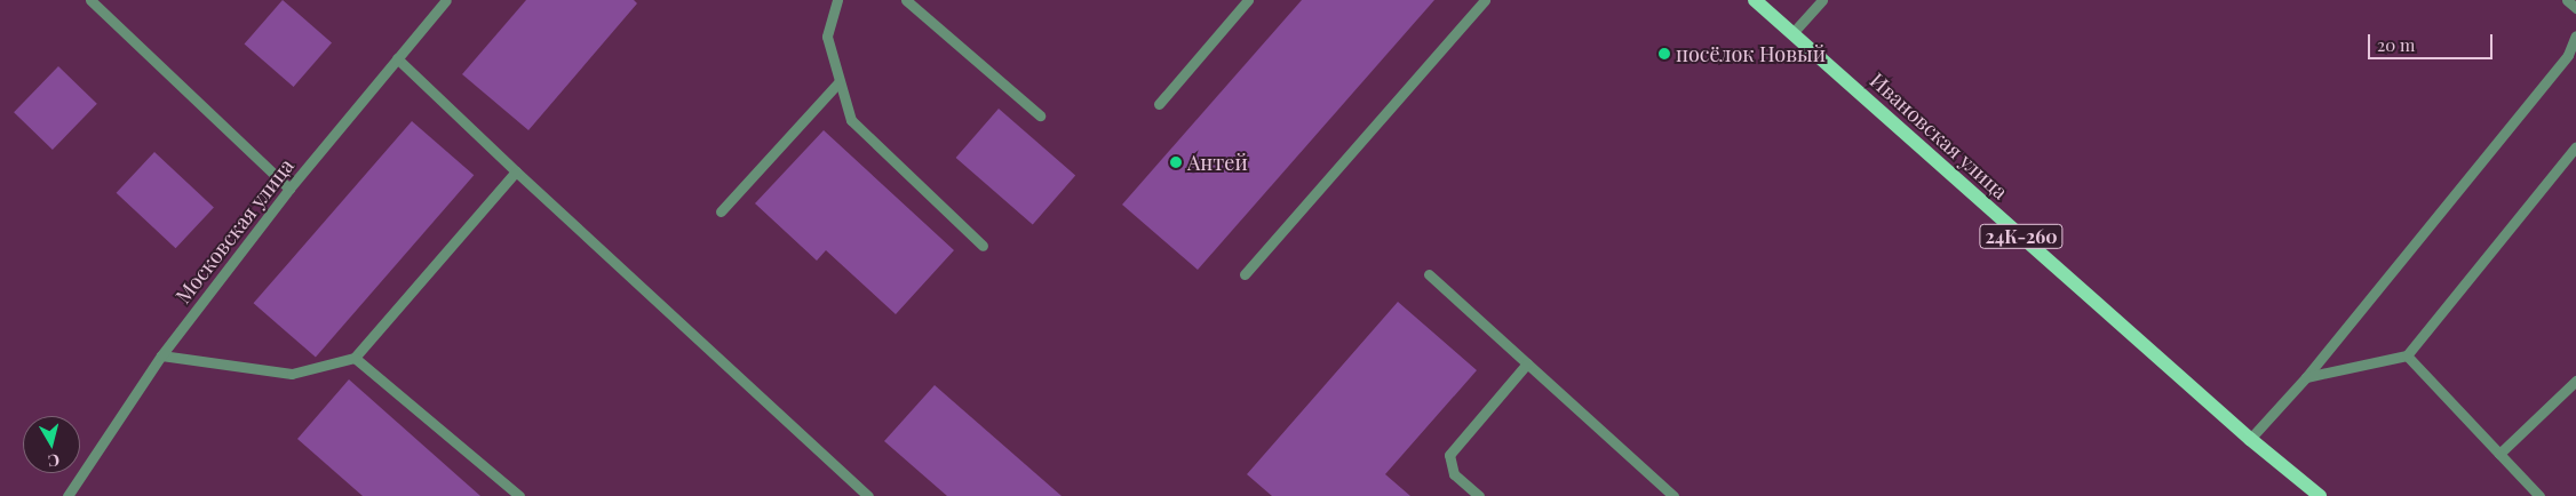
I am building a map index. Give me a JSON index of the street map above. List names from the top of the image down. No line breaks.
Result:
{"streets":{"main road":["Ивановская улица","24К-260"],"street":["Московская улица"]},"places":["посёлок Новый","Антей"],"scale_bar":"20 m","north":"bottom"}
